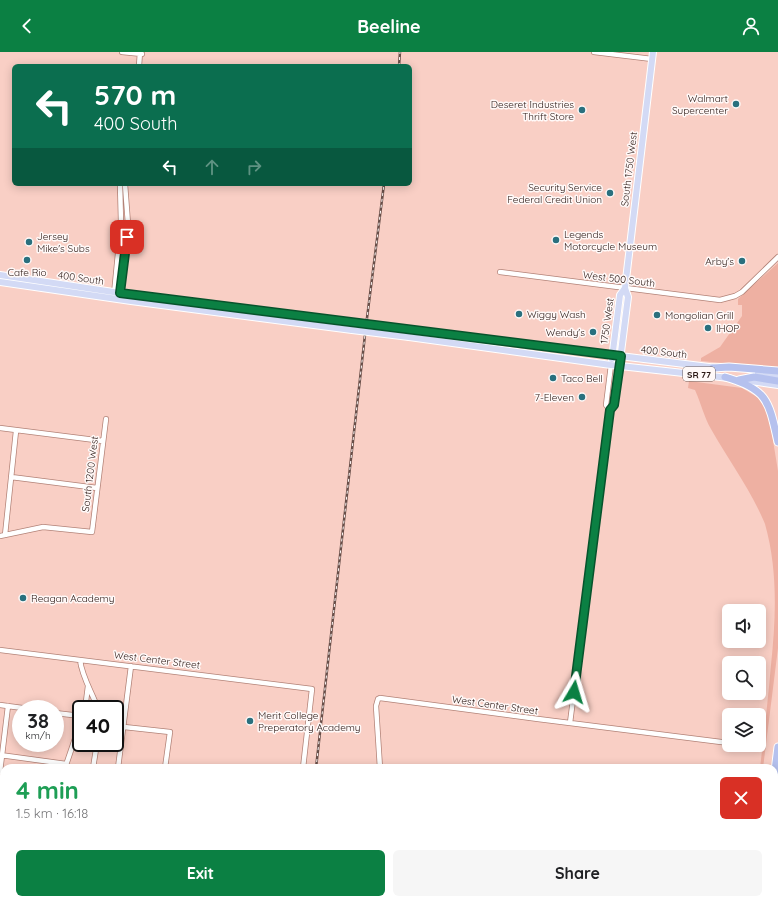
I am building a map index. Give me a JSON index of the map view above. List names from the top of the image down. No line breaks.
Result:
{"streets":{"main road":["South 1750 West","400 South","1750 West","SR 77"],"street":["West 500 South","South 1200 West","West Center Street"]},"crossings":[["South 1750 West","West 500 South"],["South 1750 West","1750 West"],["400 South","1750 West"],["West 500 South","1750 West"],["1750 West","West Center Street"]],"places":["Walmart Supercenter","Deseret Industries Thrift Store","Security Service Federal Credit Union","Legends Motorcycle Museum","Jersey Mike's Subs","Cafe Rio","Arby's","Wiggy Wash","Mongolian Grill","IHOP","Wendy's","Taco Bell","7-Eleven","Reagan Academy","Merit College Preperatory Academy"],"page":{"header":"Beeline","turn":["570 m","400 South"],"speed":"38 km/h","limit":"40","heading":["4 min","1.5 km · 16:18"],"buttons":["Exit","Share"]}}
